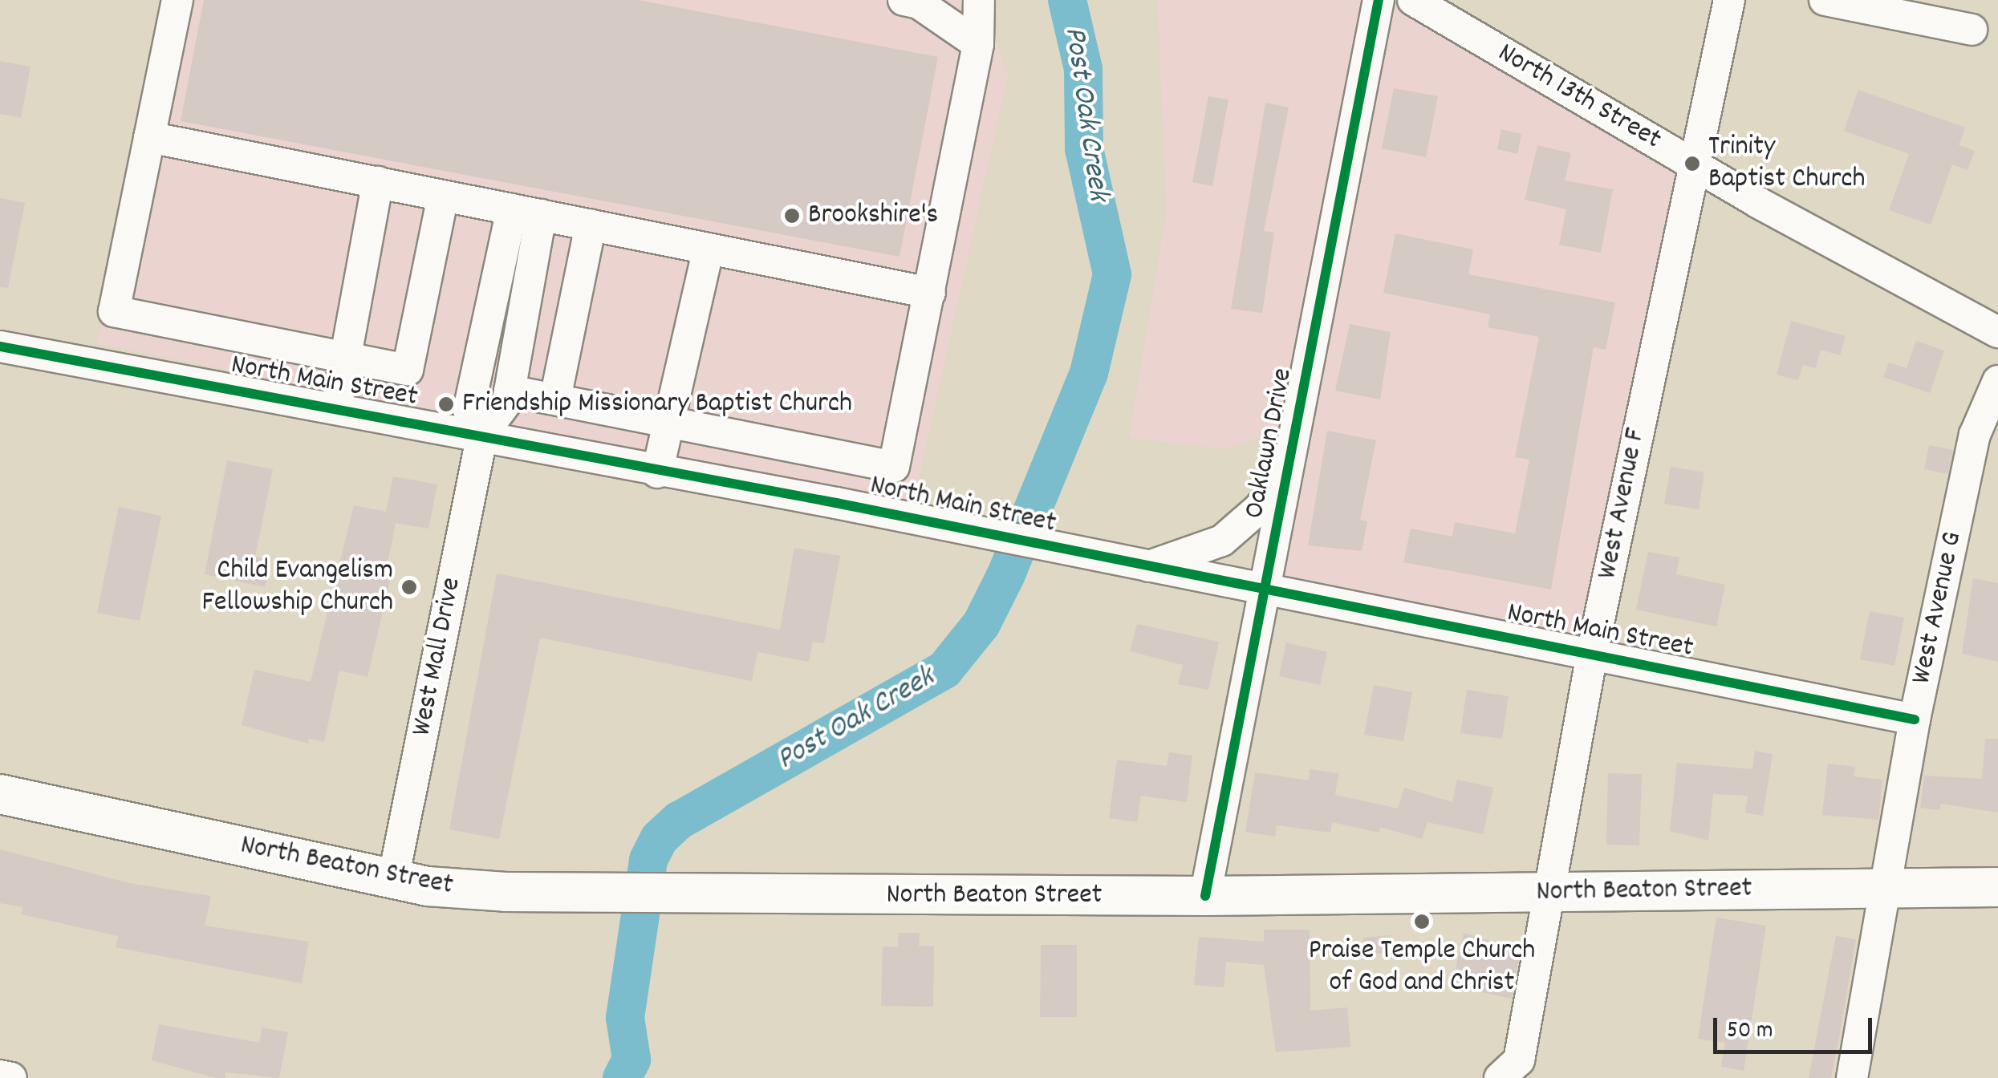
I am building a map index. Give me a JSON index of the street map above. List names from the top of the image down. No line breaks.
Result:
{"streets":{"main road":["North Beaton Street"],"street":["North 13th Street","North Main Street","Oaklawn Drive","West Avenue F","West Avenue G","West Mall Drive"]},"crossings":[["North 13th Street","West Avenue F"],["North Main Street","Oaklawn Drive"],["North Main Street","West Avenue F"],["North Main Street","West Avenue G"],["North Main Street","West Mall Drive"],["Oaklawn Drive","North Beaton Street"],["West Avenue F","North Beaton Street"],["West Avenue G","North Beaton Street"],["West Mall Drive","North Beaton Street"]],"water":["Post Oak Creek"],"places":["Trinity Baptist Church","Brookshire's","Friendship Missionary Baptist Church","Child Evangelism Fellowship Church","Praise Temple Church of God and Christ"],"scale_bar":"50 m"}
